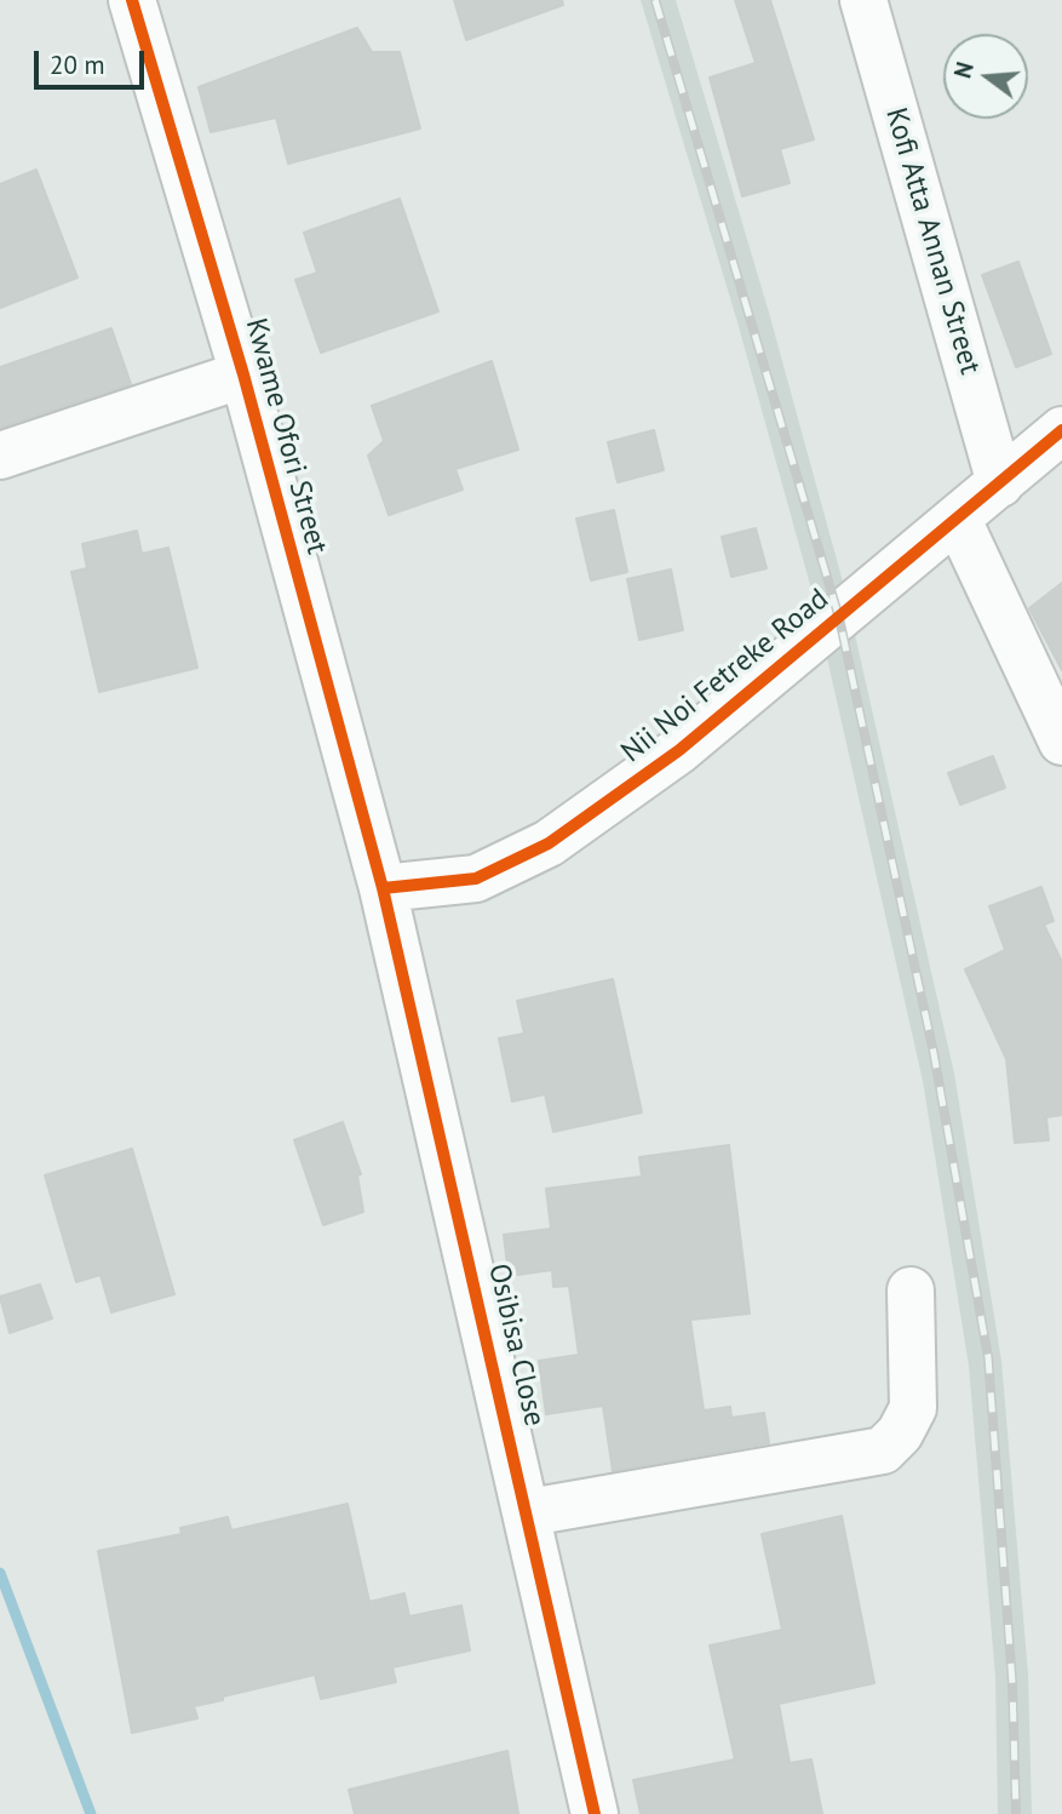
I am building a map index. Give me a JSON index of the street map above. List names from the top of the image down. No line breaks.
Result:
{"streets":{"street":["Kofi Atta Annan Street","Kwame Ofori Street","Nii Noi Fetreke Road","Osibisa Close"]},"crossings":[["Kofi Atta Annan Street","Nii Noi Fetreke Road"],["Kwame Ofori Street","Nii Noi Fetreke Road"],["Kwame Ofori Street","Osibisa Close"],["Nii Noi Fetreke Road","Osibisa Close"]],"scale_bar":"20 m","north":"left"}
